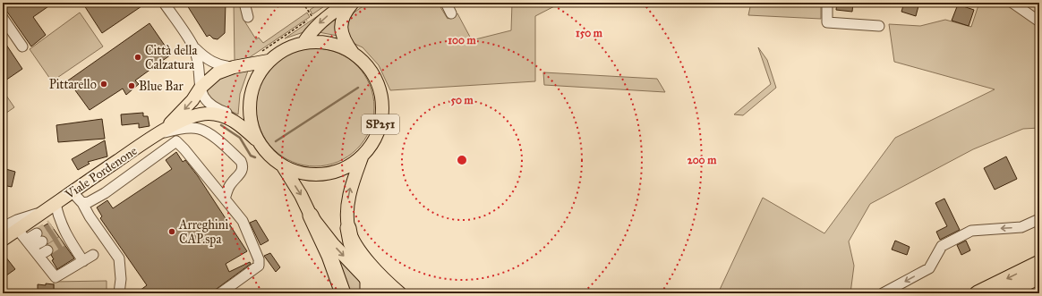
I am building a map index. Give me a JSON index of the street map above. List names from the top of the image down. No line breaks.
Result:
{"streets":{"main road":["SP251","Viale Pordenone"]},"crossings":[["SP251","Viale Pordenone"]],"places":["Città della Calzatura","Pittarello","Blue Bar","Arreghini CAP.spa"],"rings":["150 m","100 m","50 m","200 m"]}
